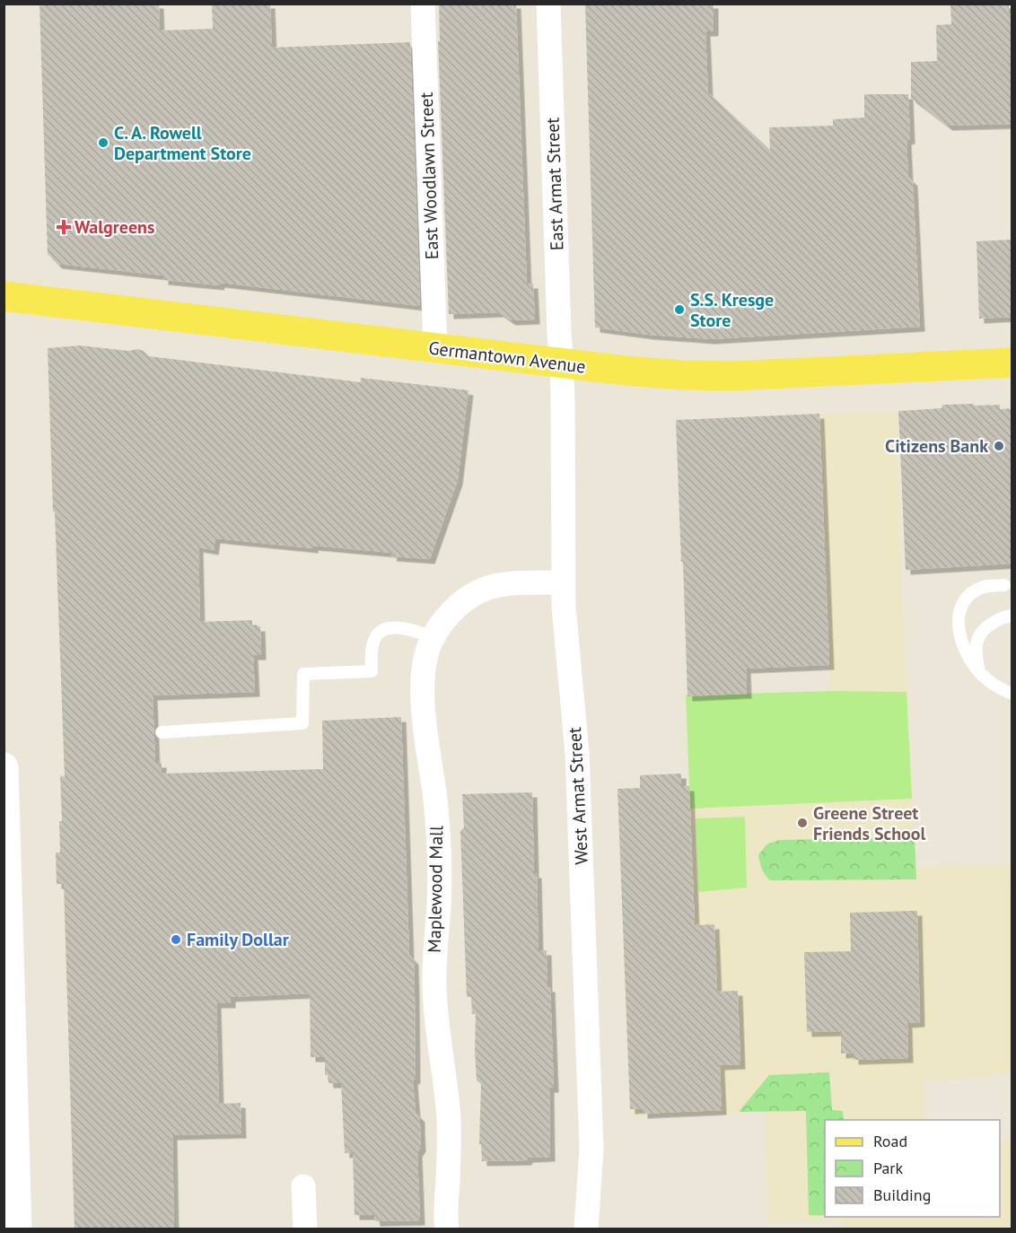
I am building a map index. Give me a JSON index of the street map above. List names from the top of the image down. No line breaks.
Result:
{"streets":{"main road":["Germantown Avenue"],"street":["East Woodlawn Street","East Armat Street","West Armat Street","Maplewood Mall"]},"crossings":[["East Woodlawn Street","Germantown Avenue"],["East Armat Street","Germantown Avenue"],["East Armat Street","West Armat Street"],["Germantown Avenue","West Armat Street"],["West Armat Street","Maplewood Mall"]],"places":{"other":["C. A. Rowell Department Store","S.S. Kresge Store","Citizens Bank","Greene Street Friends School","Family Dollar"],"health":["Walgreens"]},"legend":["Road","Park","Building"]}
